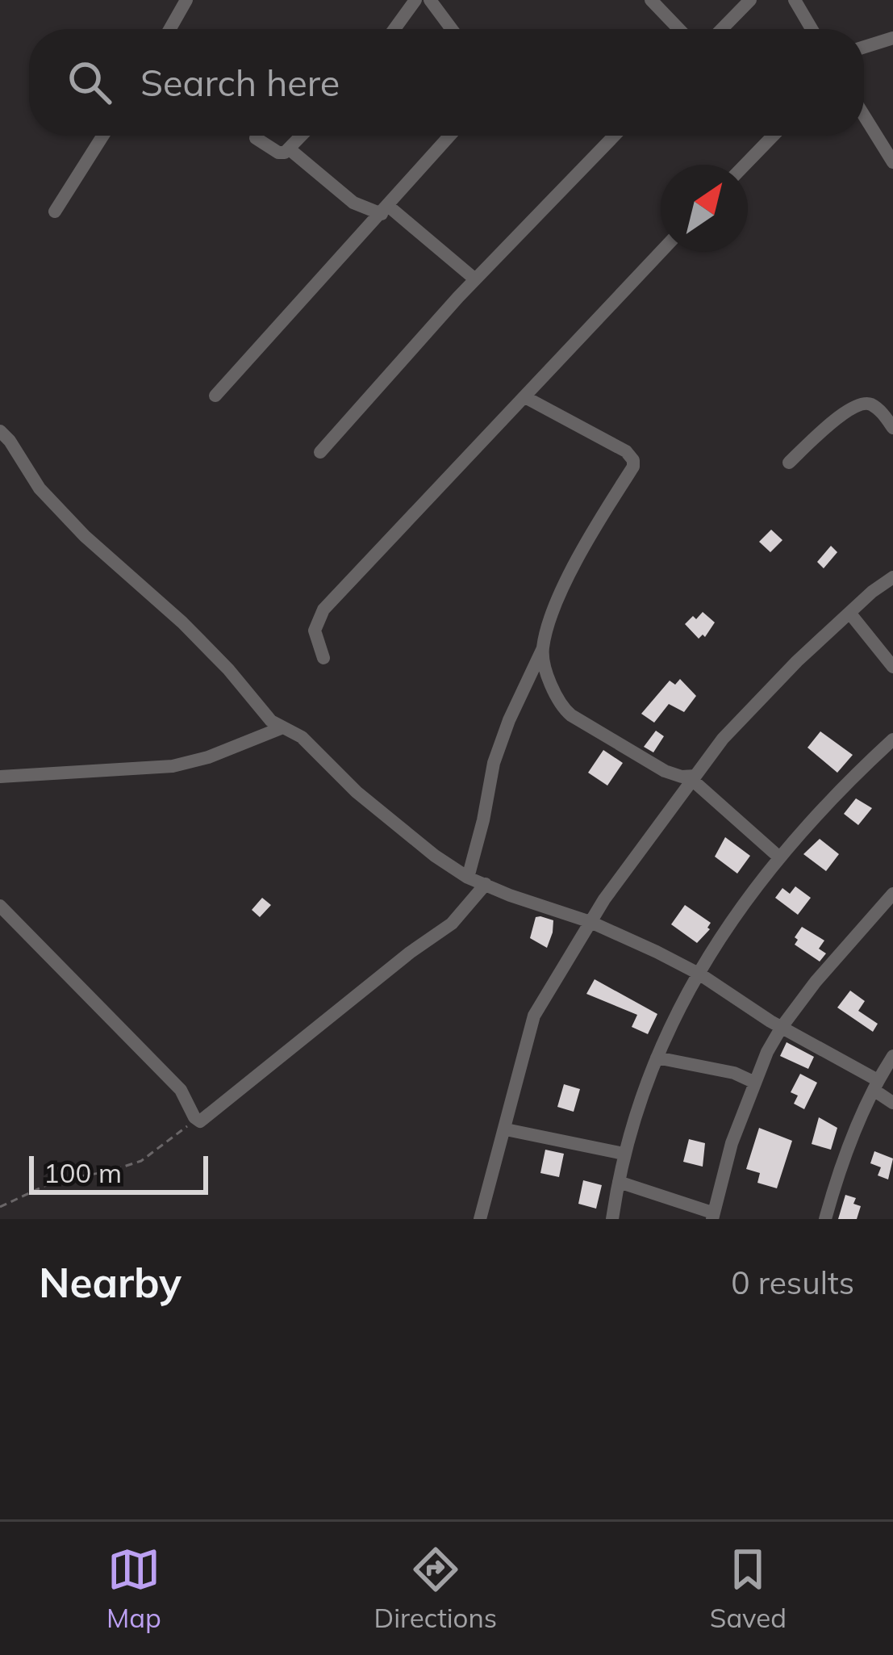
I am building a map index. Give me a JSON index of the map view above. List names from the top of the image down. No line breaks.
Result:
{"scale_bar":"100 m","north":"top right","page":{"search":"Search here","scale":"100 m","heading":["Nearby","0 results"],"nav":["Map","Directions","Saved"]}}
